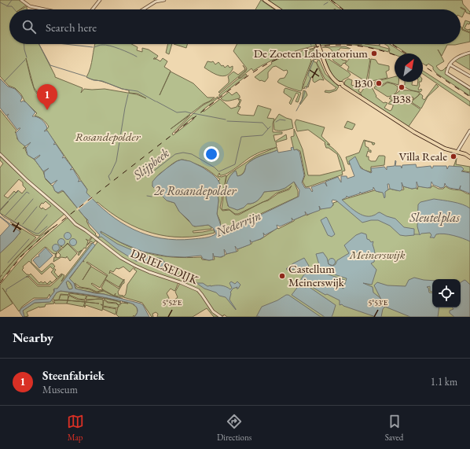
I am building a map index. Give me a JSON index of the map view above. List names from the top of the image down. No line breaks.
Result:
{"streets":{"street":["DRIELSEDIJK"]},"water":["Slijpbeek","2e Rosandepolder","Sleutelplas","Nederrijn"],"parks":["Rosandepolder","Meinerswijk"],"places":["De Zoeten Laboratorium","B30","B38","Villa Reale","Castellum Meinerswijk"],"north":"top right","page":{"search":"Search here","pins":"1","heading":"Nearby","list":[{"mark":"1","name":"Steenfabriek","note":"Museum","value":"1.1 km"}],"nav":["Map","Directions","Saved"]},"coordinates":["5°52'E","5°53'E"]}
